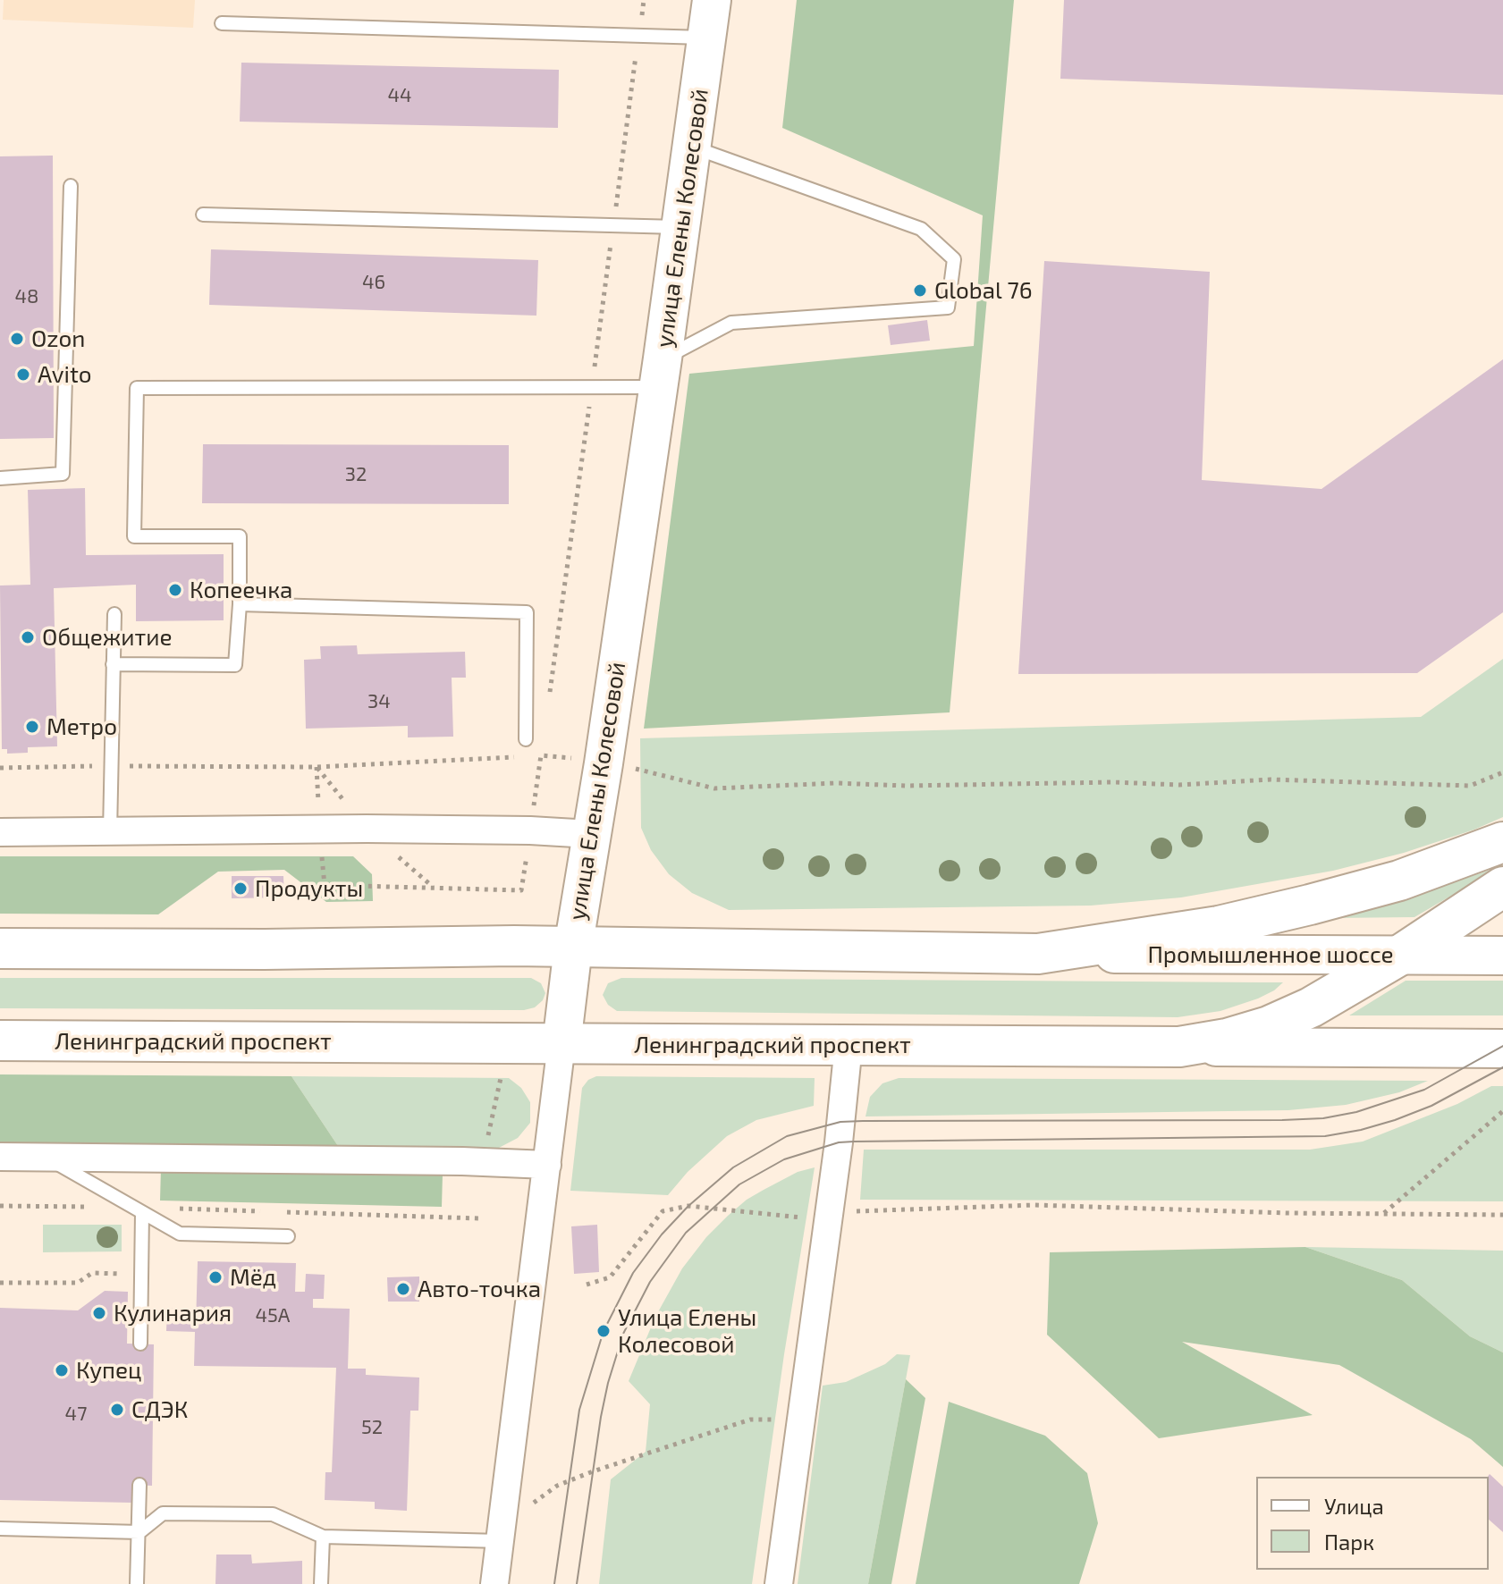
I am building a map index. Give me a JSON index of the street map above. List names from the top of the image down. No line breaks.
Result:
{"streets":{"main road":["Ленинградский проспект"],"street":["улица Елены Колесовой","Промышленное шоссе"]},"crossings":[["улица Елены Колесовой","Ленинградский проспект"],["Промышленное шоссе","Ленинградский проспект"]],"places":["Global 76","Ozon","Avito","Копеечка","Общежитие","Метро","Продукты","Мёд","Авто-точка","Кулинария","Улица Елены Колесовой","Купец","СДЭК"],"house_numbers":["44","46","48","32","34","45А","47","52"],"legend":["Улица","Парк"]}
